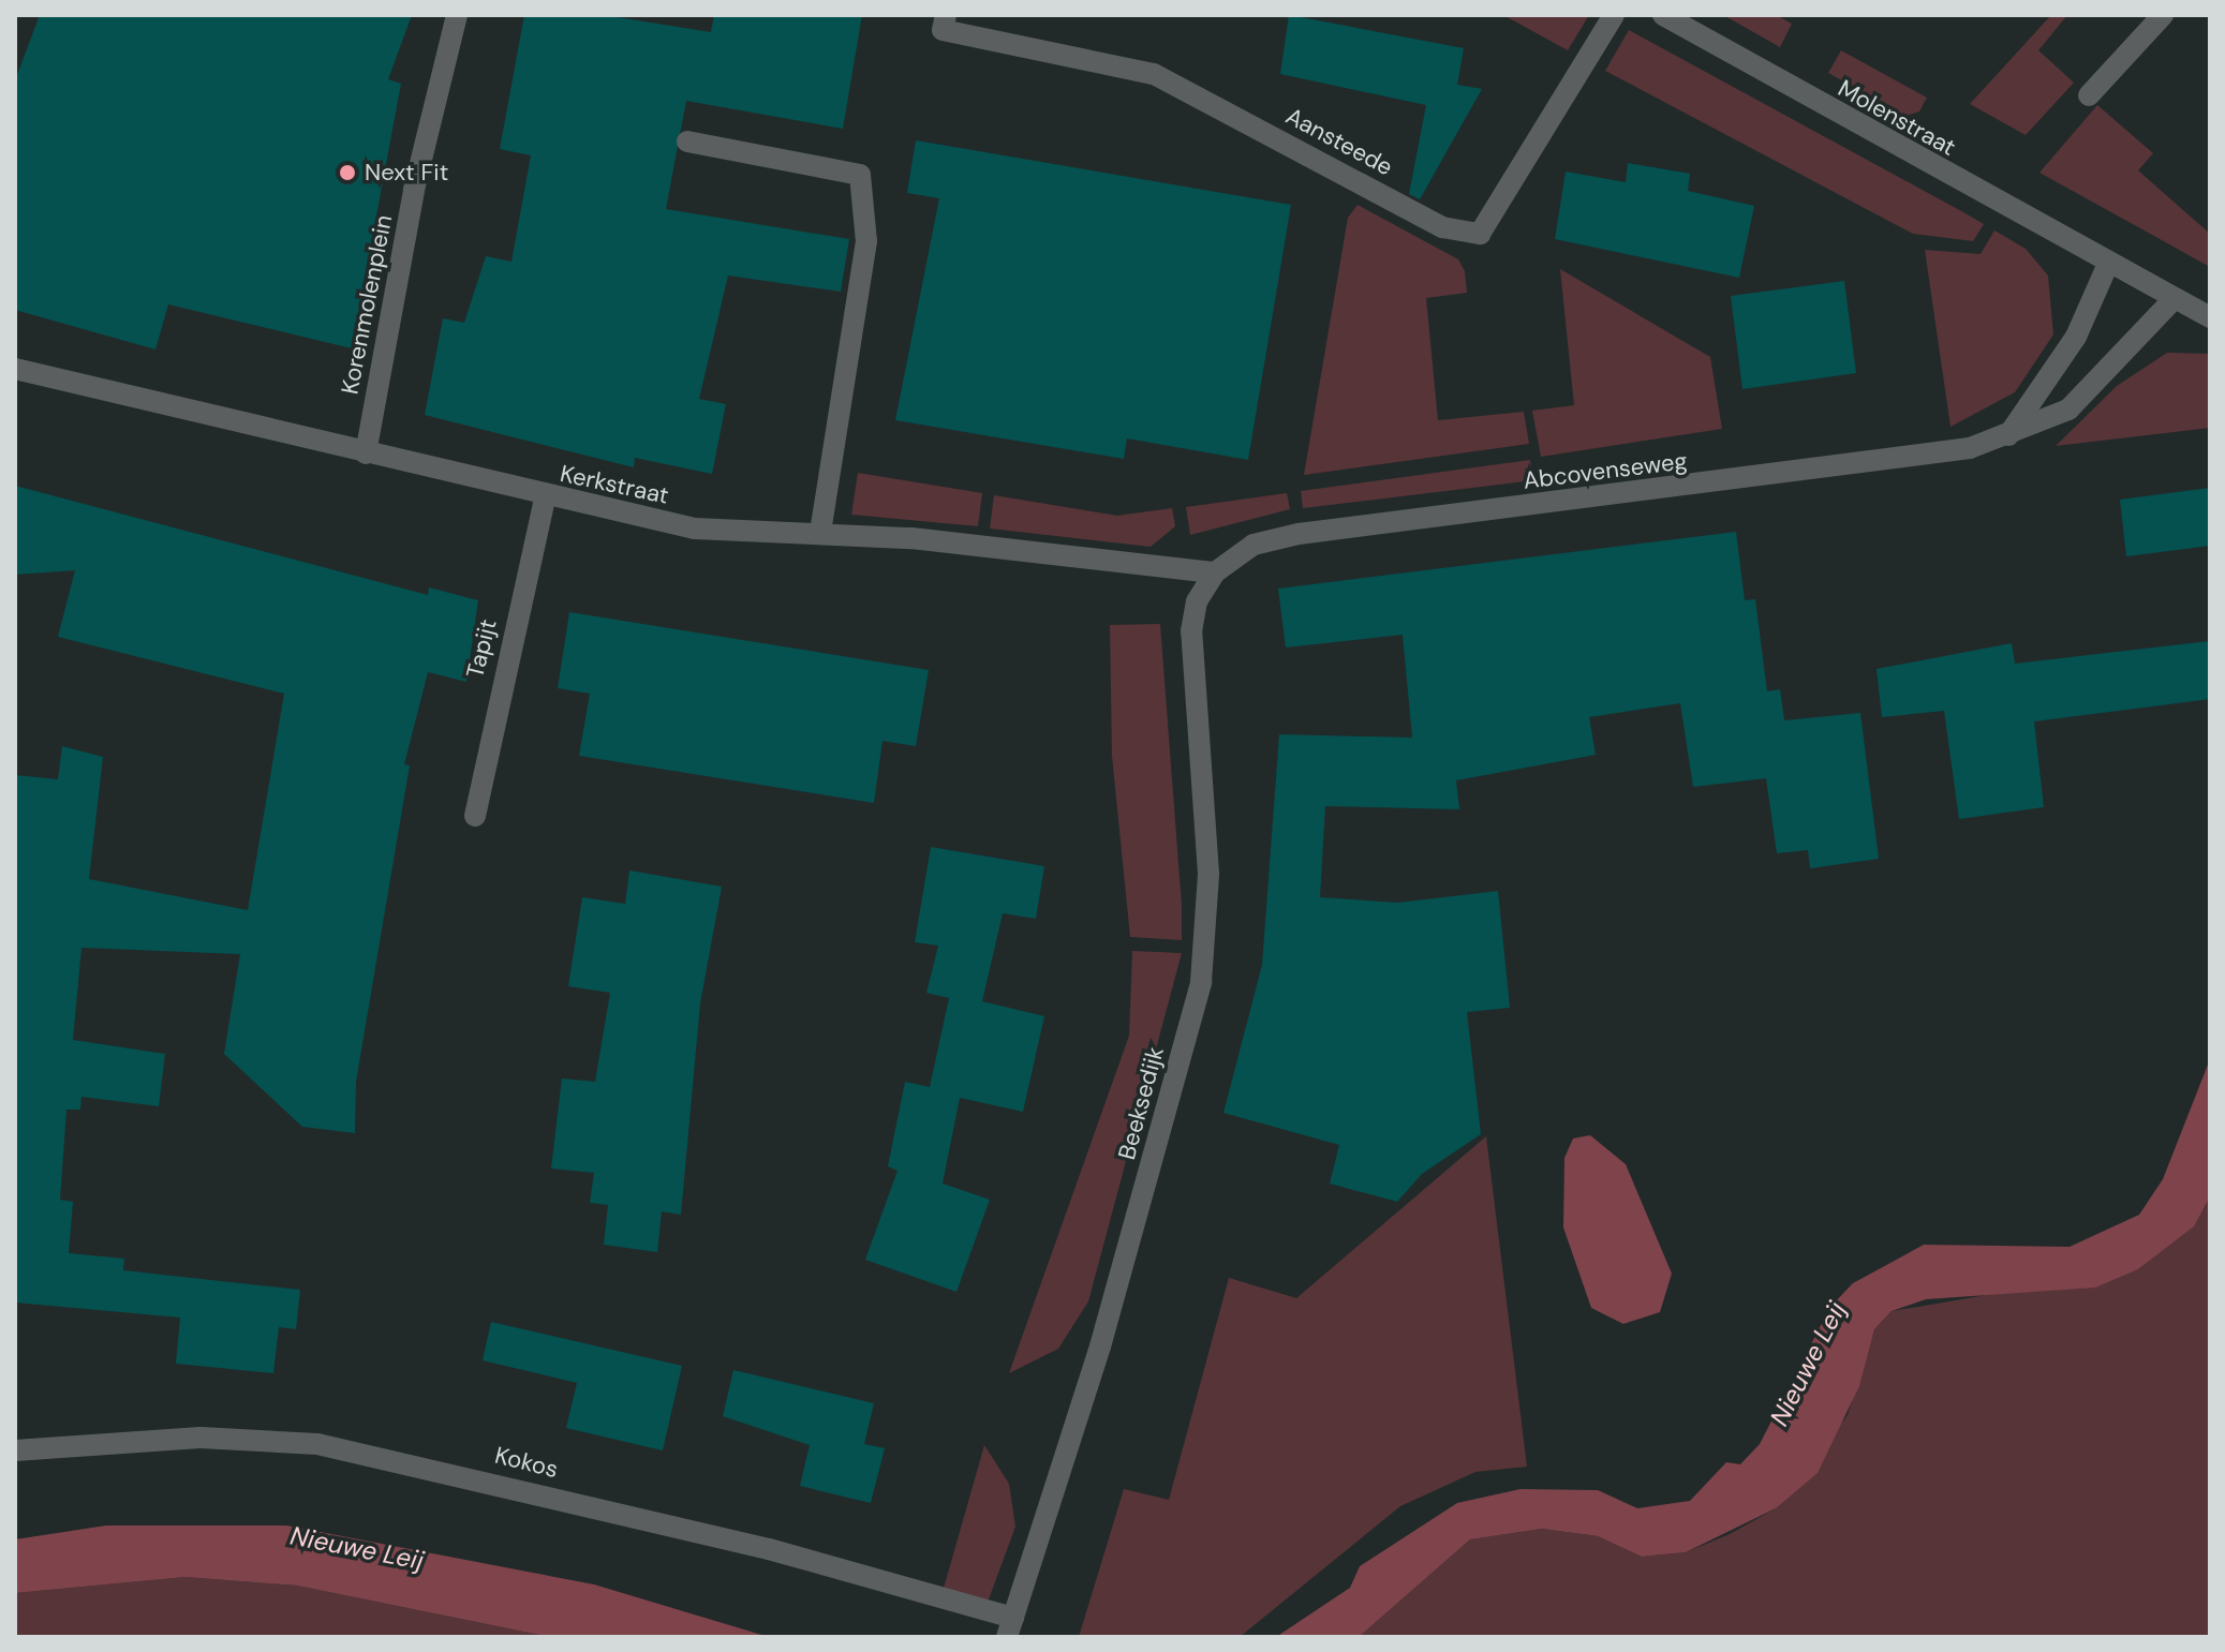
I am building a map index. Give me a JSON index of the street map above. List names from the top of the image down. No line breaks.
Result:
{"streets":{"street":["Molenstraat","Aansteede","Korenmolenplein","Abcovenseweg","Kerkstraat","Tapijt","Beeksedijk","Kokos"]},"crossings":[["Korenmolenplein","Kerkstraat"],["Abcovenseweg","Kerkstraat"],["Abcovenseweg","Beeksedijk"],["Kerkstraat","Tapijt"],["Kerkstraat","Beeksedijk"],["Beeksedijk","Kokos"]],"water":["Nieuwe Leij"],"places":["Next Fit"]}
